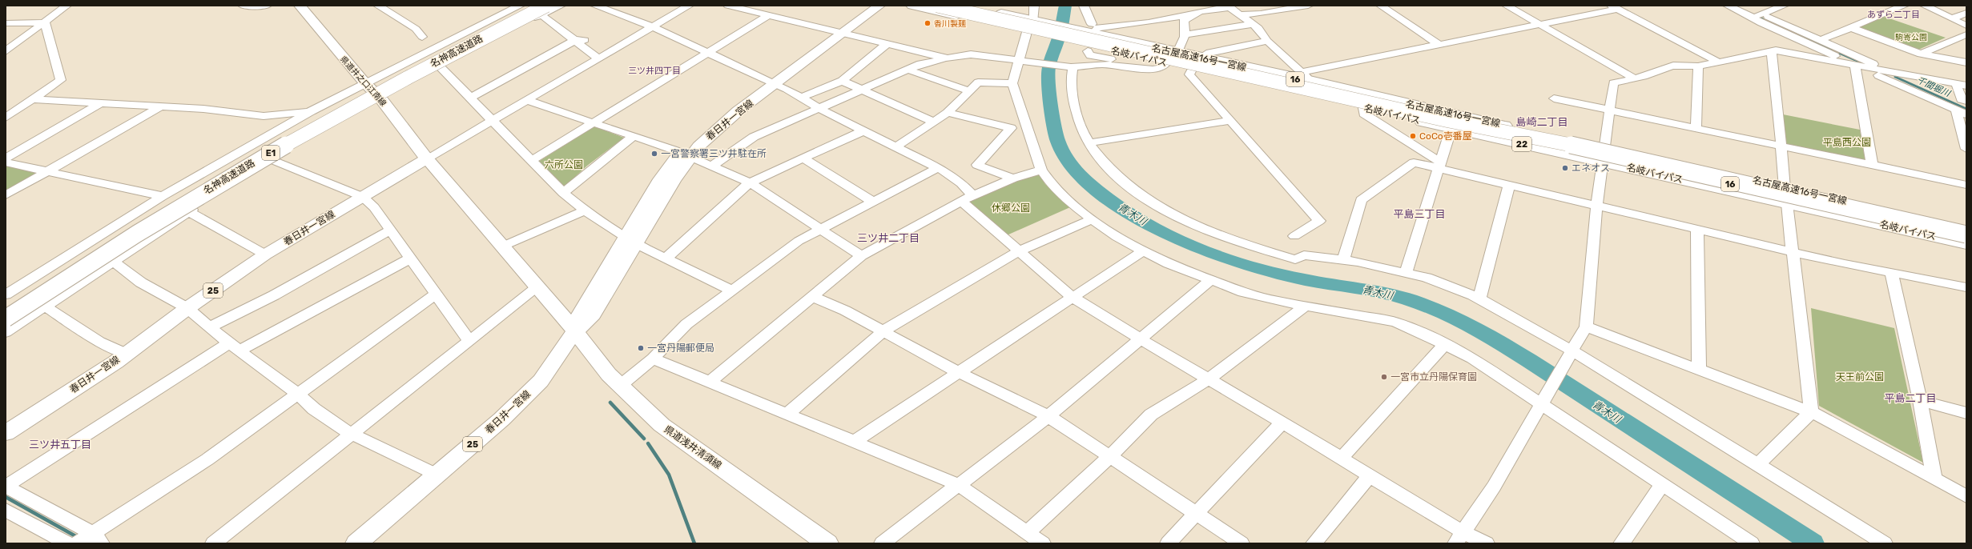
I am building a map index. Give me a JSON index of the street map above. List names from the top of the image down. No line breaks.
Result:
{"streets":{"highway":["名神高速道路","名岐バイパス","名古屋高速16号一宮線","16","22","E1"],"main road":["県道井之口江南線","春日井一宮線","25","県道浅井清須線"]},"crossings":[["名岐バイパス","名古屋高速16号一宮線"],["名古屋高速16号一宮線","16"],["県道井之口江南線","春日井一宮線"],["春日井一宮線","県道浅井清須線"]],"districts":["あずら二丁目","三ツ井四丁目","島崎二丁目","平島三丁目","三ツ井二丁目","平島二丁目","三ツ井五丁目"],"water":["千間堀川","青木川"],"parks":["駒寄公園","平島西公園","六所公園","休郷公園","天王前公園"],"places":["香川製麺","CoCo壱番屋","一宮警察署三ツ井駐在所","エネオス","一宮丹陽郵便局","一宮市立丹陽保育園"]}
